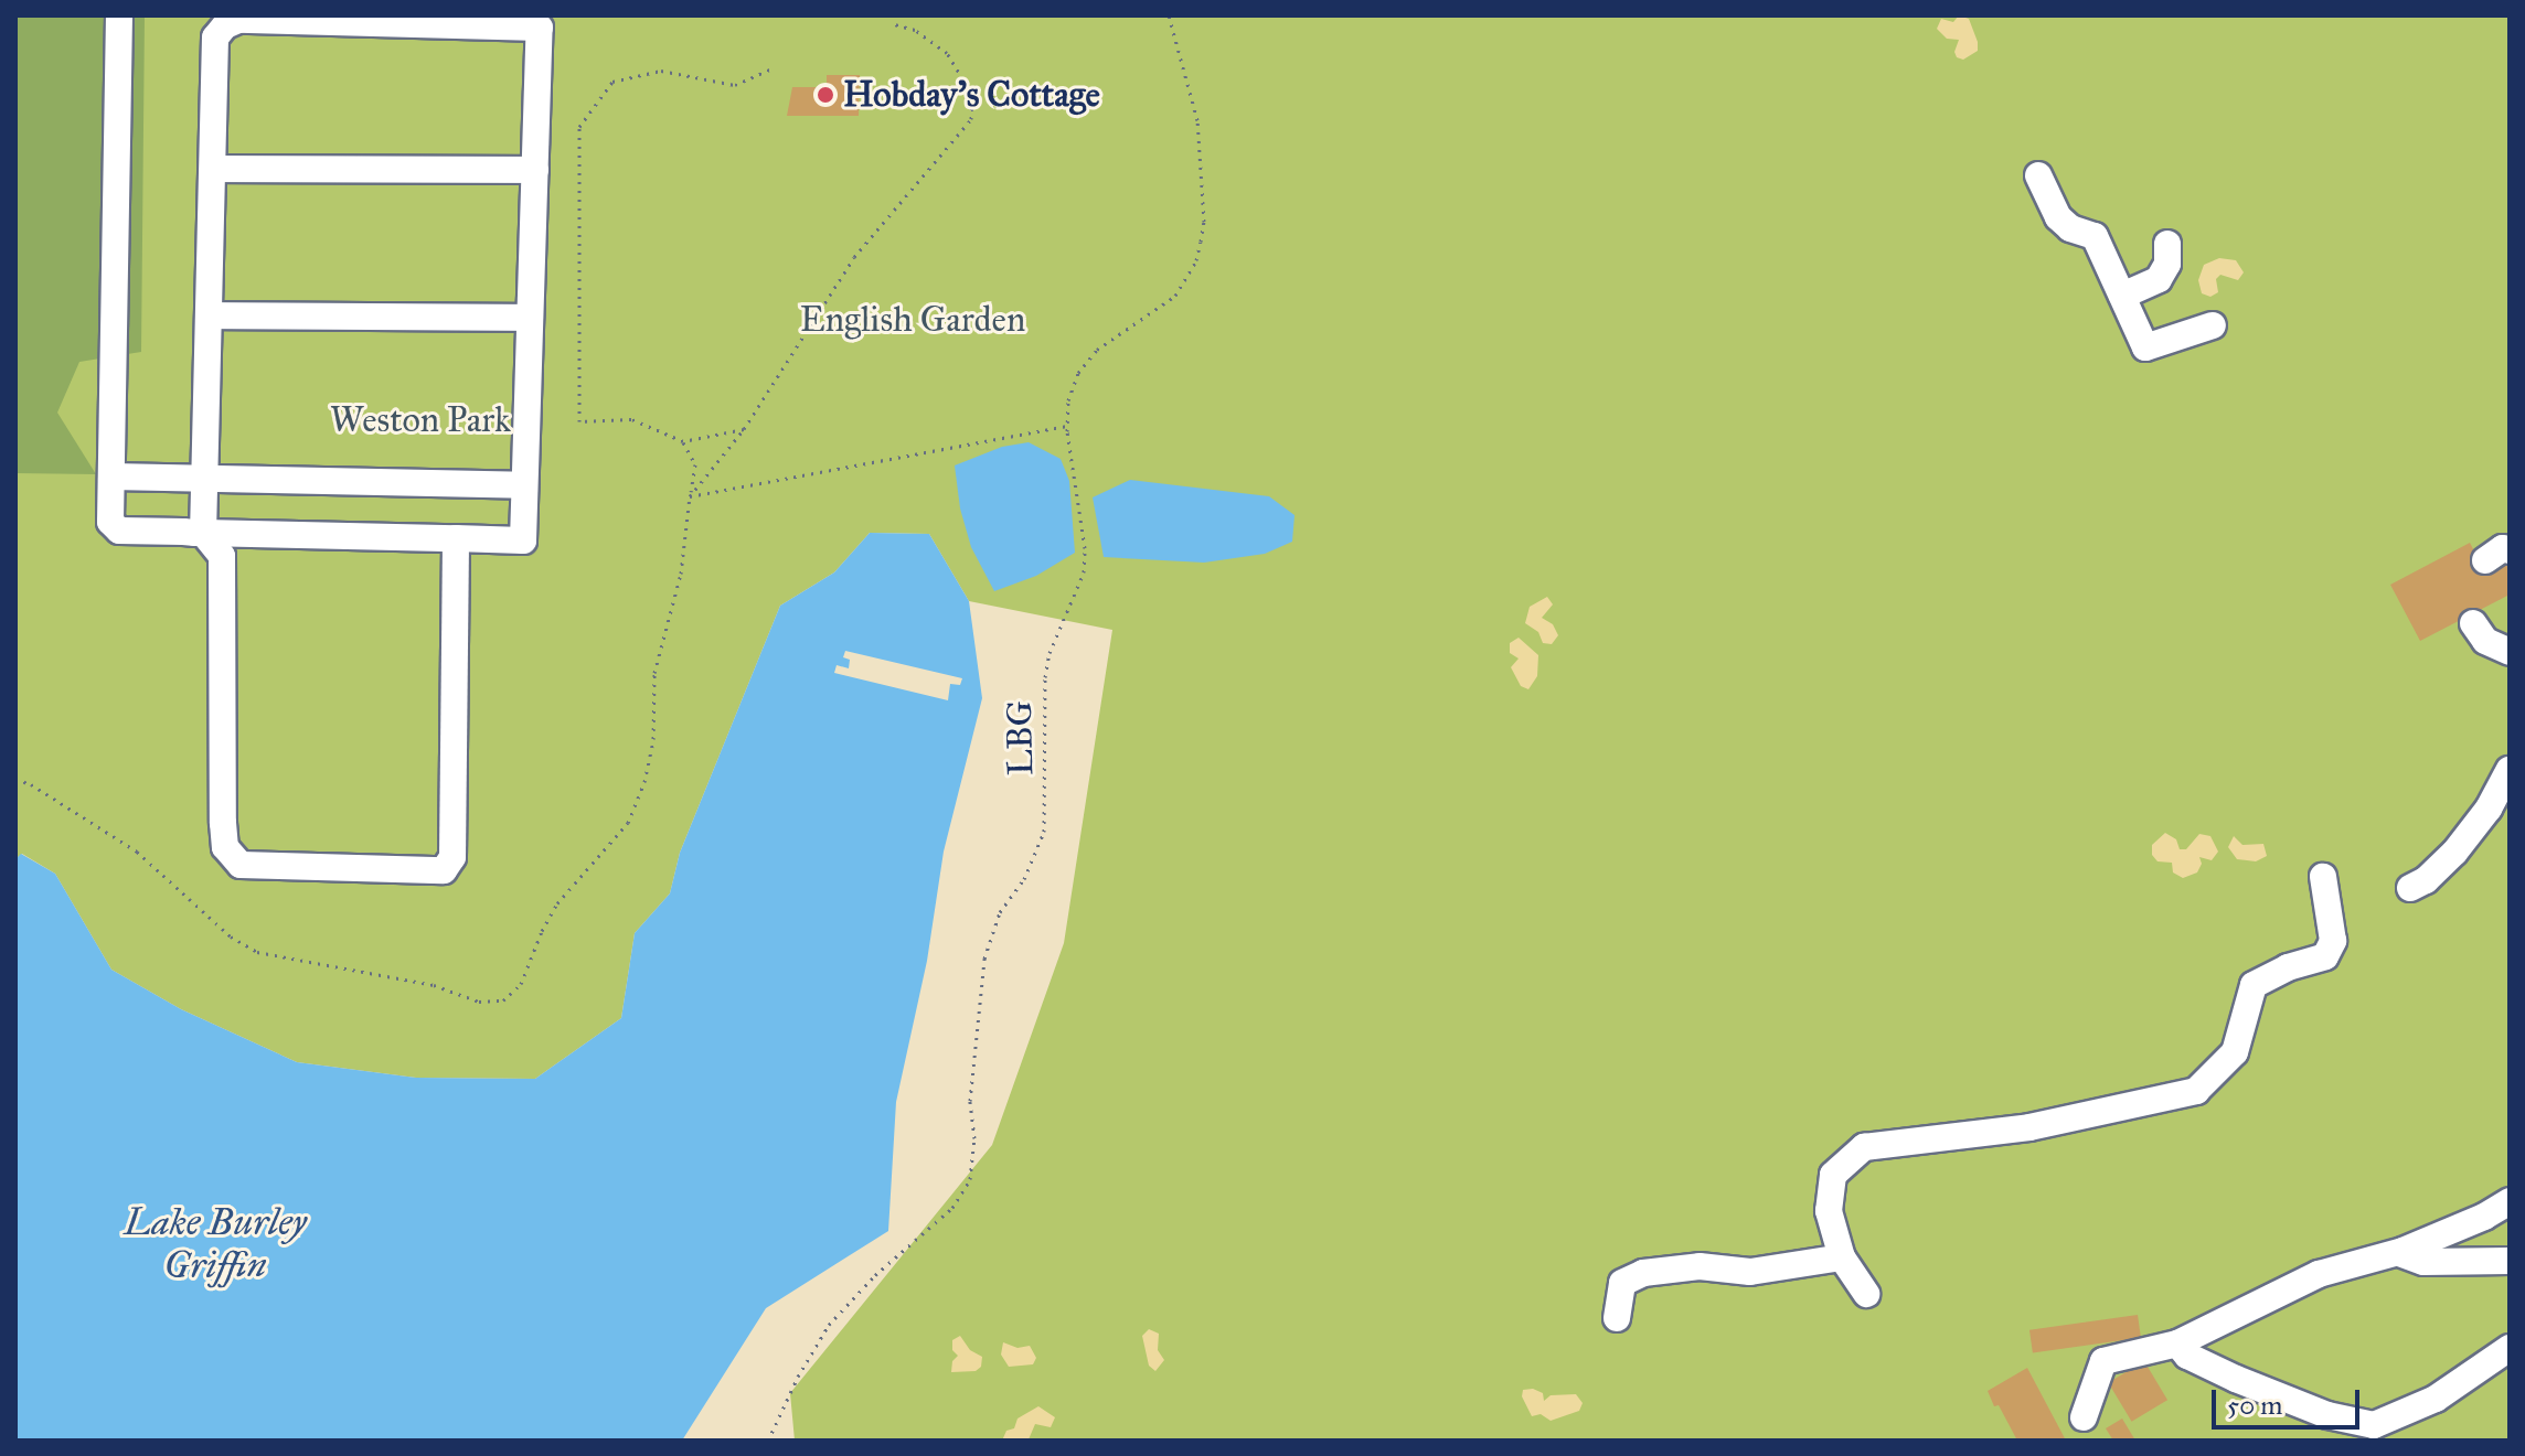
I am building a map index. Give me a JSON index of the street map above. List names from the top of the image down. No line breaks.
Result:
{"streets":{"path":["LBG"]},"water":["Lake Burley Griffin"],"parks":["English Garden","Weston Park"],"places":["Hobday’s Cottage"],"scale_bar":"50 m"}
